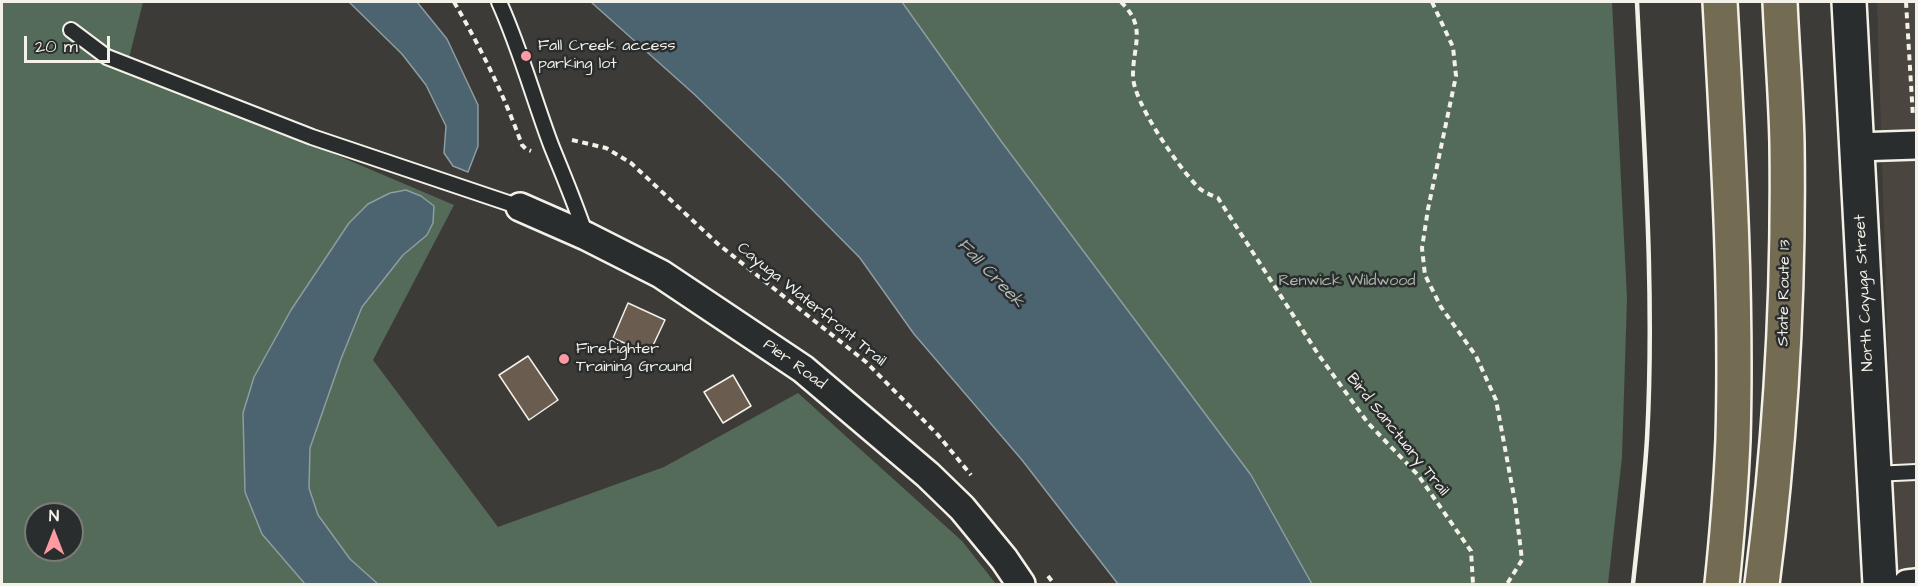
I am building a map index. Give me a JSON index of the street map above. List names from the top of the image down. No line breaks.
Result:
{"streets":{"highway":["State Route 13"],"street":["North Cayuga Street","Pier Road"],"path":["Cayuga Waterfront Trail","Bird Sanctuary Trail"]},"water":["Fall Creek"],"parks":["Renwick Wildwood"],"places":["Fall Creek access parking lot","Firefighter Training Ground"],"scale_bar":"20 m","north":"top"}
